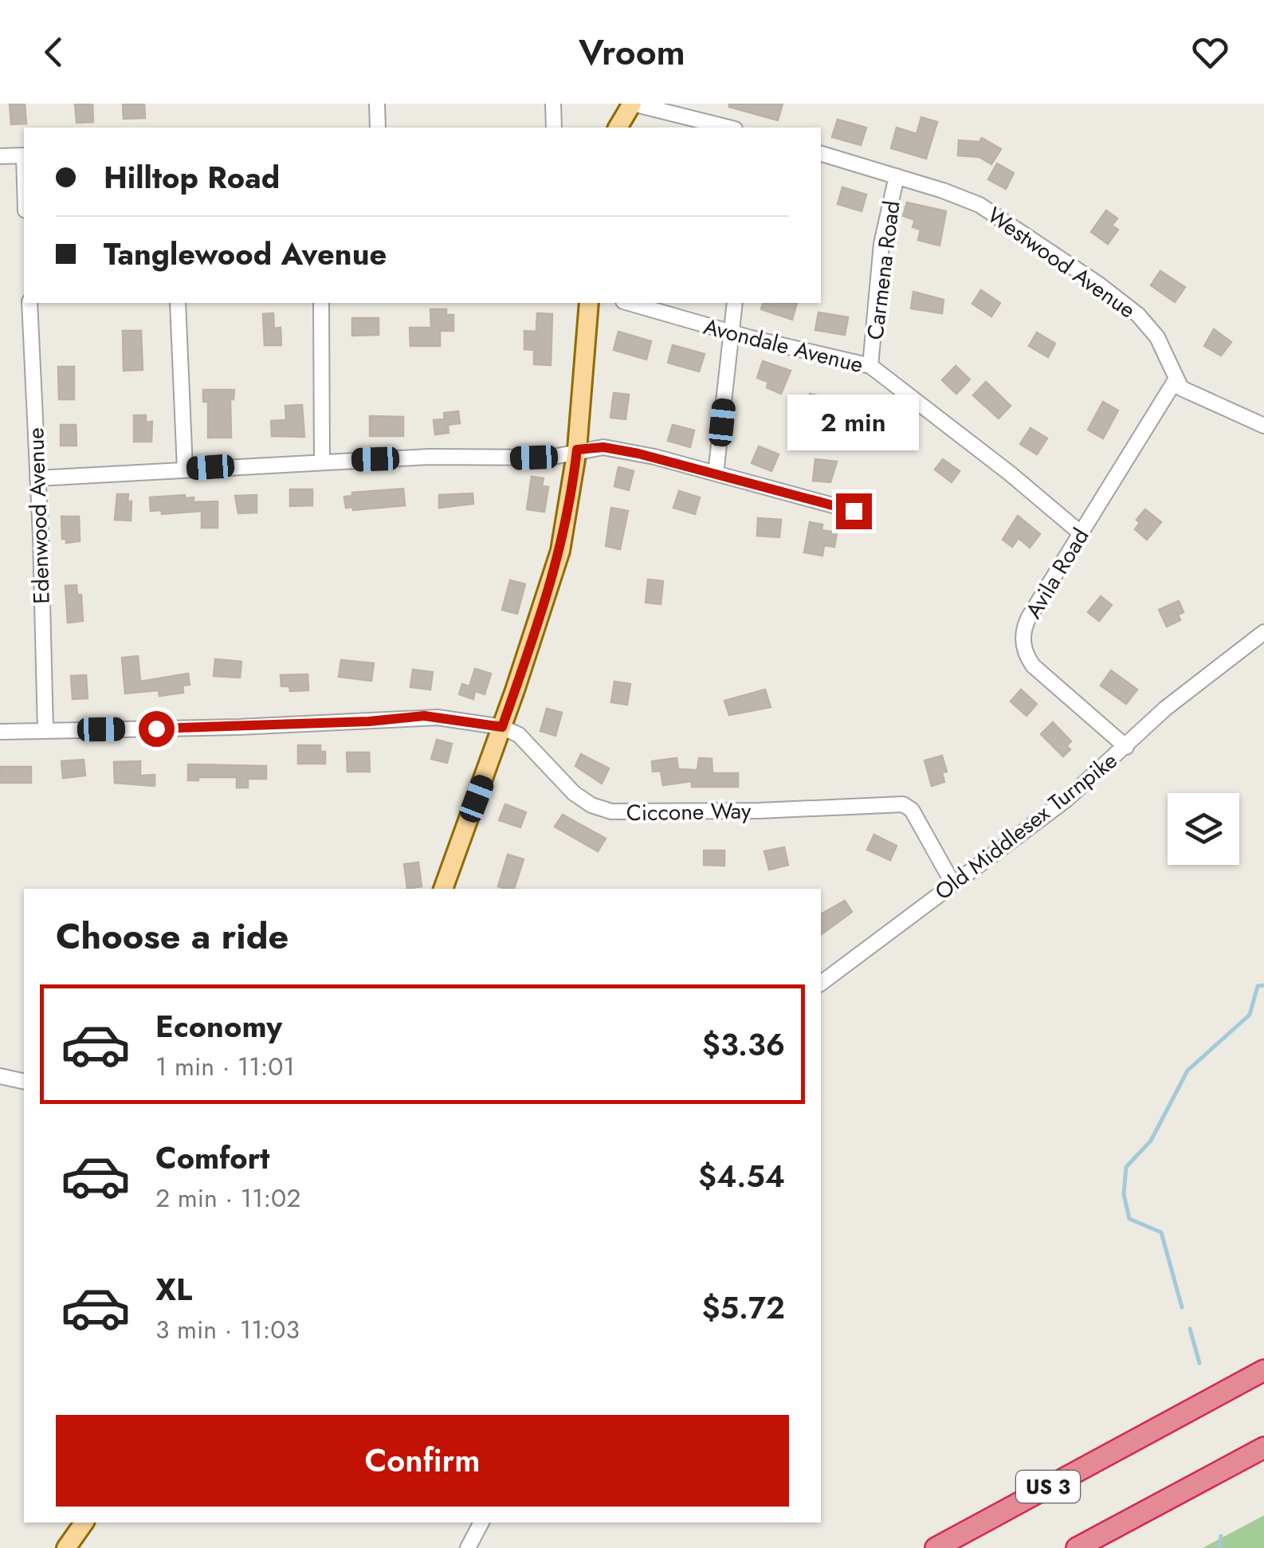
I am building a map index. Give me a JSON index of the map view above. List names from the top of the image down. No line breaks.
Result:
{"streets":{"highway":["US 3"],"street":["Westwood Avenue","Carmena Road","Avondale Avenue","Edenwood Avenue","Avila Road","Ciccone Way","Old Middlesex Turnpike"]},"crossings":[["Westwood Avenue","Carmena Road"],["Westwood Avenue","Avila Road"],["Carmena Road","Avondale Avenue"],["Avondale Avenue","Avila Road"],["Avila Road","Old Middlesex Turnpike"],["Ciccone Way","Old Middlesex Turnpike"]],"page":{"header":"Vroom","banner":["Hilltop Road","Tanglewood Avenue"],"bubble":"2 min","heading":"Choose a ride","list":[{"name":"Economy","note":"1 min · 11:01","value":"$3.36"},{"name":"Comfort","note":"2 min · 11:02","value":"$4.54"},{"name":"XL","note":"3 min · 11:03","value":"$5.72"}],"buttons":"Confirm"}}
